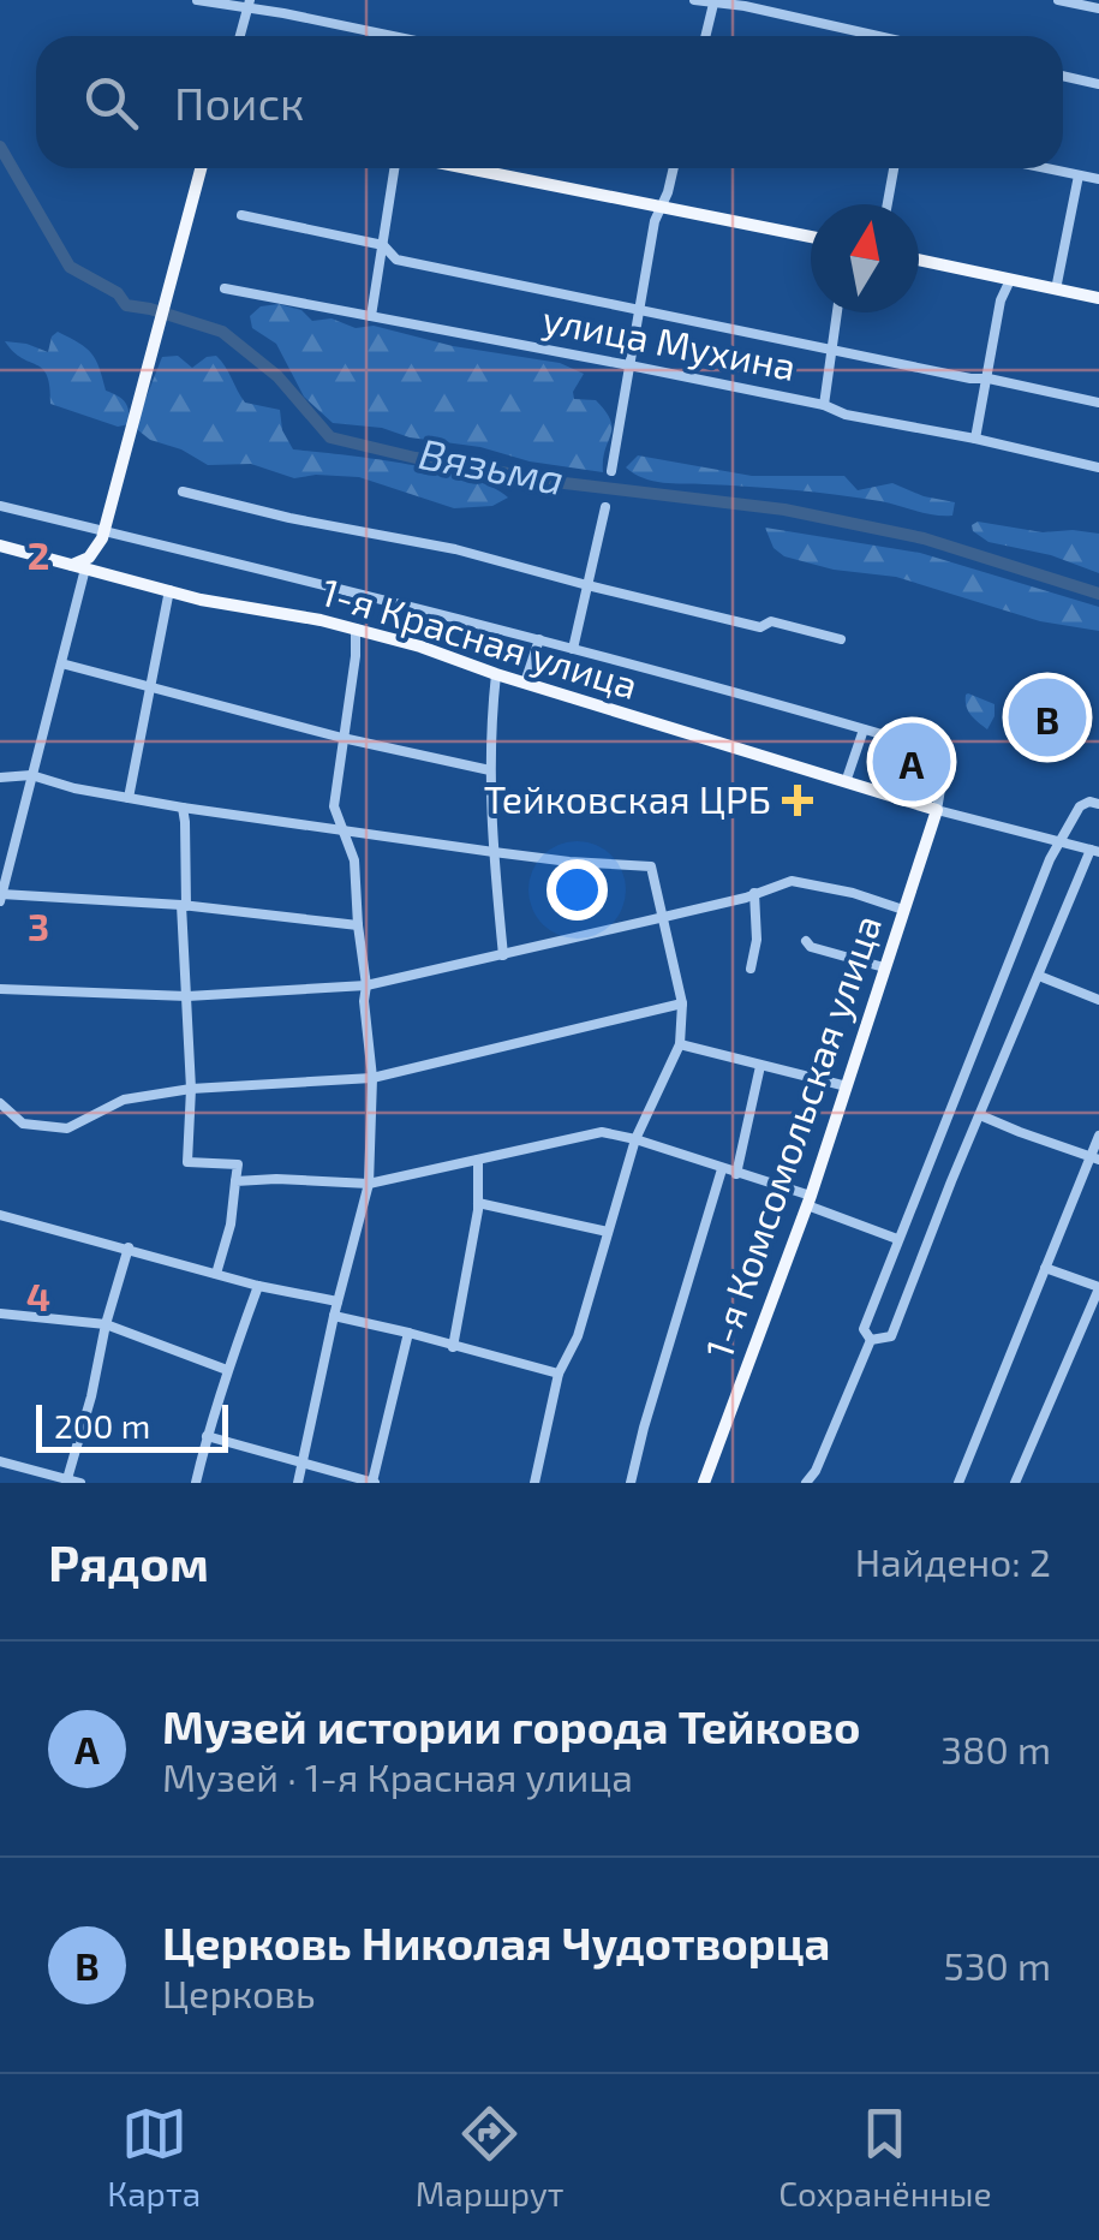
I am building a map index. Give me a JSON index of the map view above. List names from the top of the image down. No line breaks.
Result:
{"streets":{"main road":["1-я Красная улица","1-я Комсомольская улица"],"street":["улица Мухина"]},"crossings":[["1-я Красная улица","1-я Комсомольская улица"]],"water":["Вязьма"],"places":{"health":["Тейковская ЦРБ"]},"scale_bar":"200 m","north":"top","page":{"search":"Поиск","pins":["B","A"],"scale":"200 m","heading":["Рядом","Найдено: 2"],"list":[{"mark":"A","name":"Музей истории города Тейково","note":"Музей · 1-я Красная улица","value":"380 m"},{"mark":"B","name":"Церковь Николая Чудотворца","note":"Церковь","value":"530 m"}],"nav":["Карта","Маршрут","Сохранённые"]},"grid":{"rows":["2","3","4"]}}
